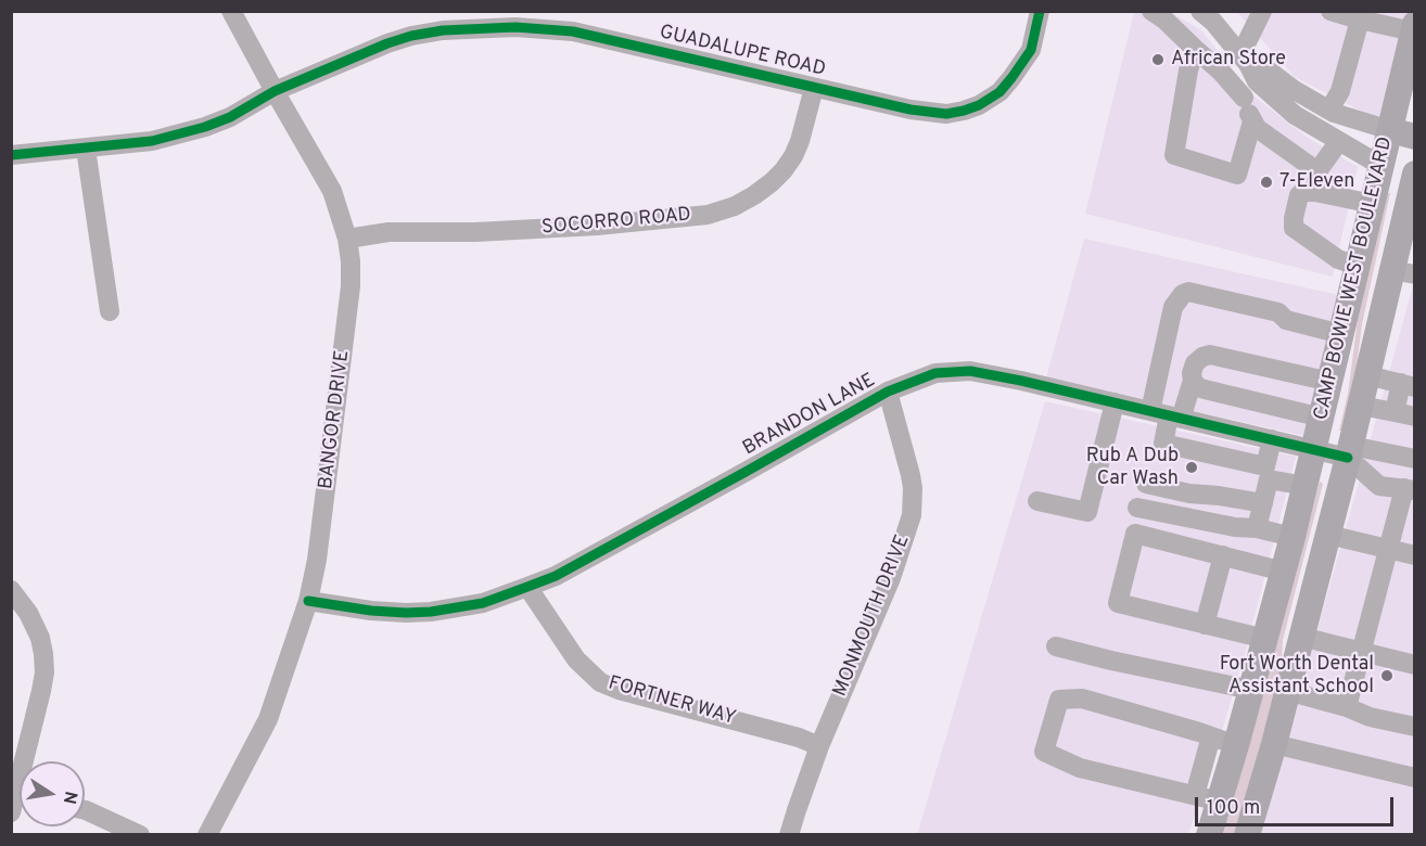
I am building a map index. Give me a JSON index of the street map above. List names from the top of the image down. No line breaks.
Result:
{"streets":{"main road":["CAMP BOWIE WEST BOULEVARD"],"street":["GUADALUPE ROAD","SOCORRO ROAD","BRANDON LANE","BANGOR DRIVE","MONMOUTH DRIVE","FORTNER WAY"]},"crossings":[["GUADALUPE ROAD","SOCORRO ROAD"],["GUADALUPE ROAD","BANGOR DRIVE"],["SOCORRO ROAD","BANGOR DRIVE"],["CAMP BOWIE WEST BOULEVARD","BRANDON LANE"],["BRANDON LANE","BANGOR DRIVE"],["BRANDON LANE","MONMOUTH DRIVE"],["BRANDON LANE","FORTNER WAY"],["MONMOUTH DRIVE","FORTNER WAY"]],"places":["African Store","7-Eleven","Rub A Dub Car Wash","Fort Worth Dental Assistant School"],"scale_bar":"100 m","north":"right"}
